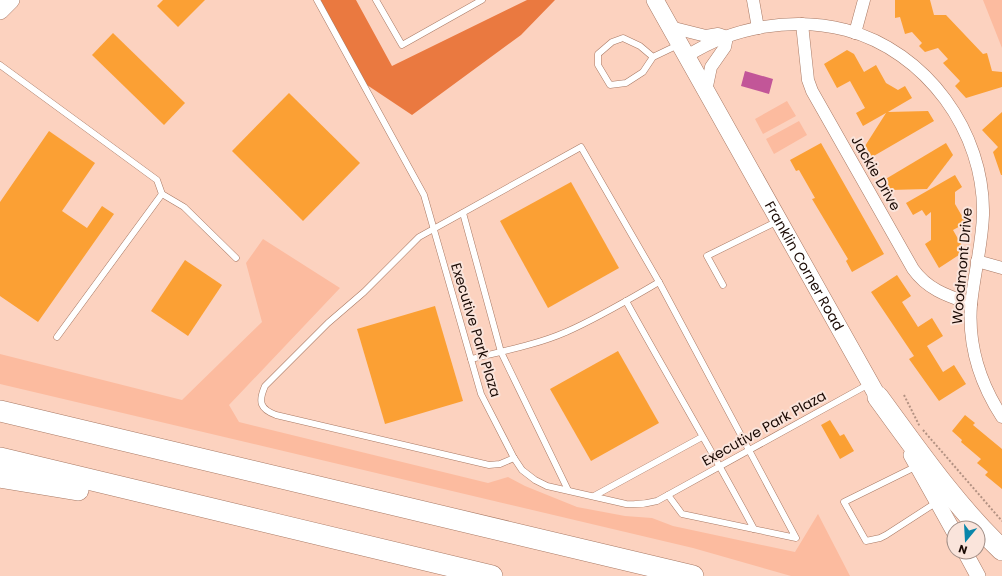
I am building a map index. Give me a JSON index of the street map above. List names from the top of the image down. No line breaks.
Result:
{"streets":{"main road":["Franklin Corner Road"],"street":["Jackie Drive","Woodmont Drive"],"lane":["Executive Park Plaza"]},"crossings":[["Jackie Drive","Woodmont Drive"],["Franklin Corner Road","Woodmont Drive"],["Franklin Corner Road","Executive Park Plaza"]],"north":"bottom"}
